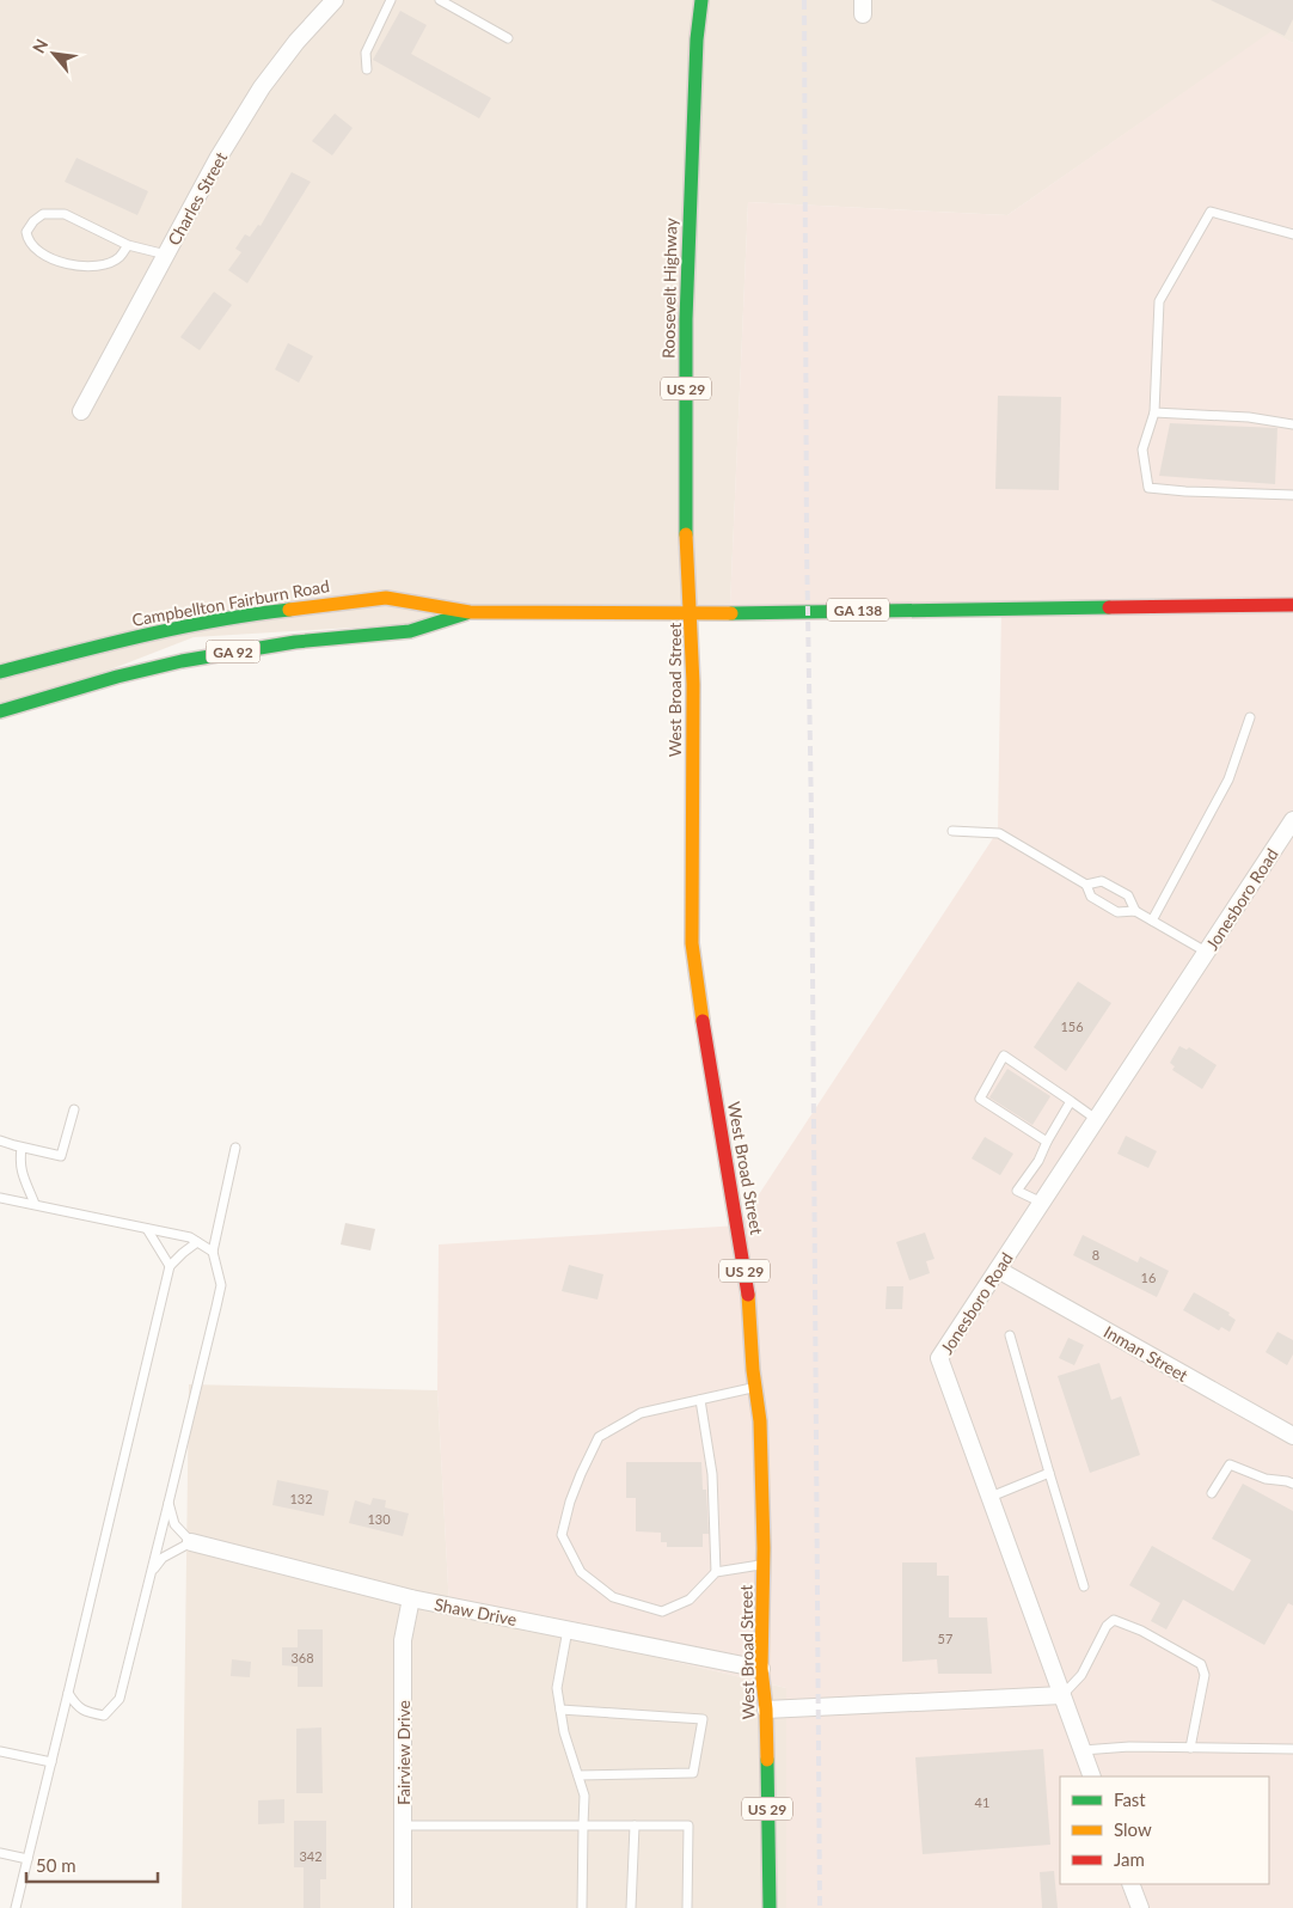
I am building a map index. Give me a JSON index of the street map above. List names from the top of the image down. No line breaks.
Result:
{"streets":{"main road":["Roosevelt Highway","US 29","Campbellton Fairburn Road","GA 138","GA 92","West Broad Street"],"street":["Charles Street","Jonesboro Road","Inman Street","Shaw Drive","Fairview Drive"]},"crossings":[["Roosevelt Highway","Campbellton Fairburn Road"],["Roosevelt Highway","GA 138"],["Roosevelt Highway","West Broad Street"],["Campbellton Fairburn Road","GA 138"],["Campbellton Fairburn Road","West Broad Street"],["GA 138","West Broad Street"],["West Broad Street","Shaw Drive"],["Jonesboro Road","Inman Street"],["Shaw Drive","Fairview Drive"]],"house_numbers":["156","8","16","132","130","57","368","41","342"],"legend":["Fast","Slow","Jam"],"scale_bar":"50 m","north":"top left"}
